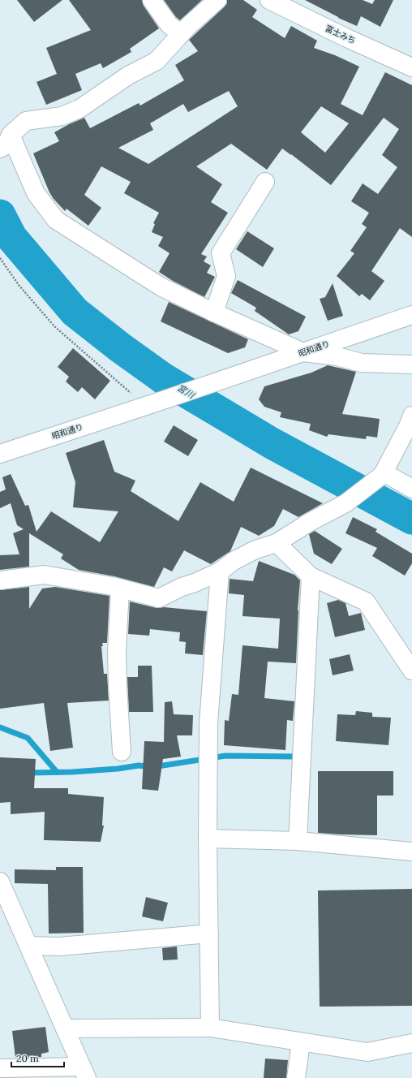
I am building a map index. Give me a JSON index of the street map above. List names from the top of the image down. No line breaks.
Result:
{"streets":{"main road":["富士みち","昭和通り"]},"water":["宮川"],"scale_bar":"20 m"}
